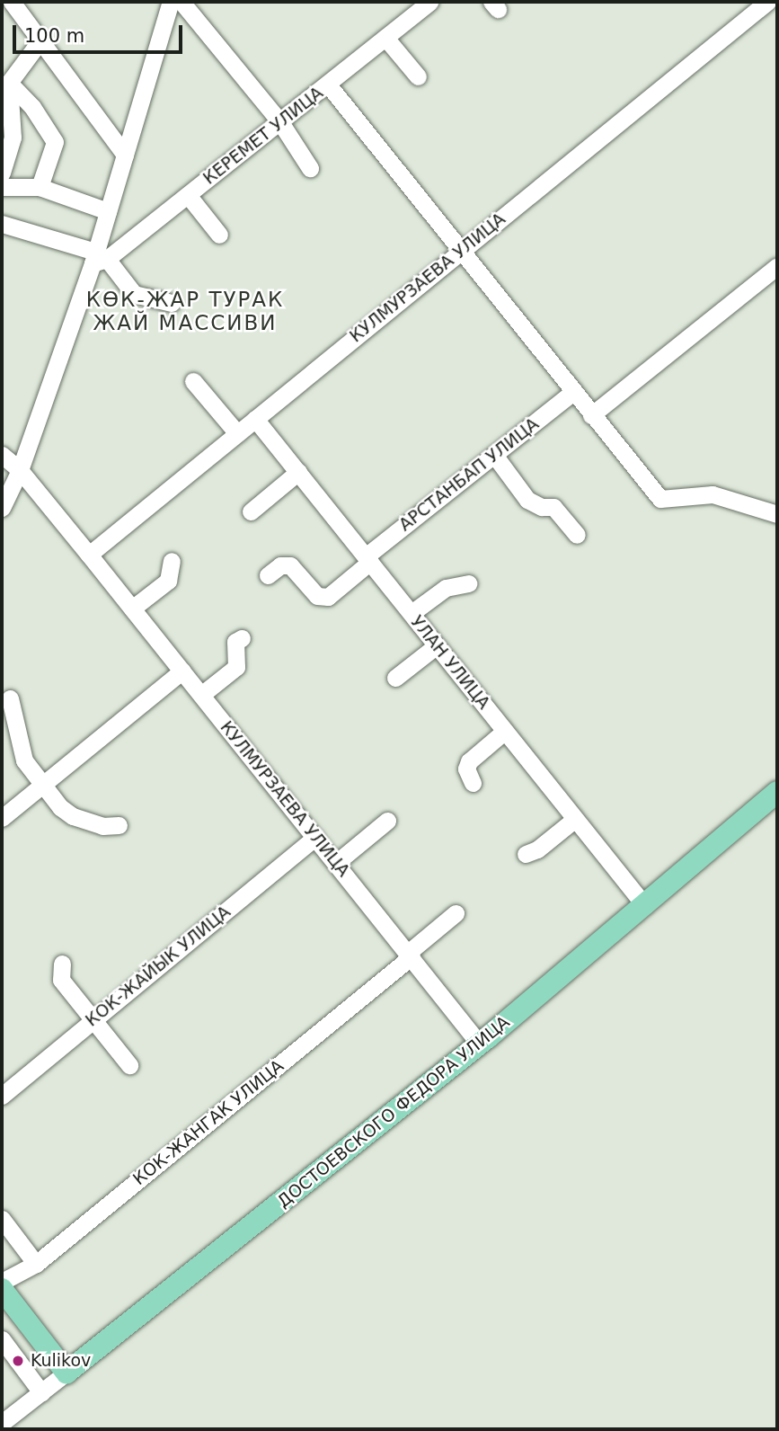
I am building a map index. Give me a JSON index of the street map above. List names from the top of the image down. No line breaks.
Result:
{"streets":{"main road":["ДОСТОЕВСКОГО ФЕДОРА УЛИЦА"],"street":["КЕРЕМЕТ УЛИЦА","КУЛМУРЗАЕВА УЛИЦА","АРСТАНБАП УЛИЦА","УЛАН УЛИЦА","КОК-ЖАЙЫК УЛИЦА","КОК-ЖАНГАК УЛИЦА"]},"crossings":[["КУЛМУРЗАЕВА УЛИЦА","УЛАН УЛИЦА"],["КУЛМУРЗАЕВА УЛИЦА","КОК-ЖАЙЫК УЛИЦА"],["КУЛМУРЗАЕВА УЛИЦА","ДОСТОЕВСКОГО ФЕДОРА УЛИЦА"],["КУЛМУРЗАЕВА УЛИЦА","КОК-ЖАНГАК УЛИЦА"],["АРСТАНБАП УЛИЦА","УЛАН УЛИЦА"],["УЛАН УЛИЦА","ДОСТОЕВСКОГО ФЕДОРА УЛИЦА"]],"districts":["КӨК-ЖАР ТУРАК ЖАЙ МАССИВИ"],"places":["Kulikov"],"scale_bar":"100 m"}
